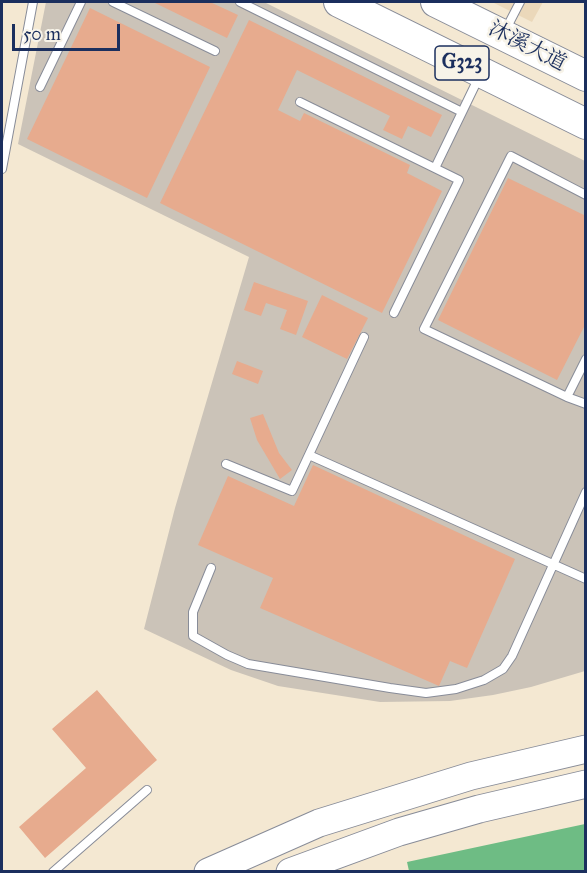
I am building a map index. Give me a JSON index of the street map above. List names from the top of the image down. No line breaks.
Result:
{"streets":{"highway":["沐溪大道","G323"]},"scale_bar":"50 m"}
